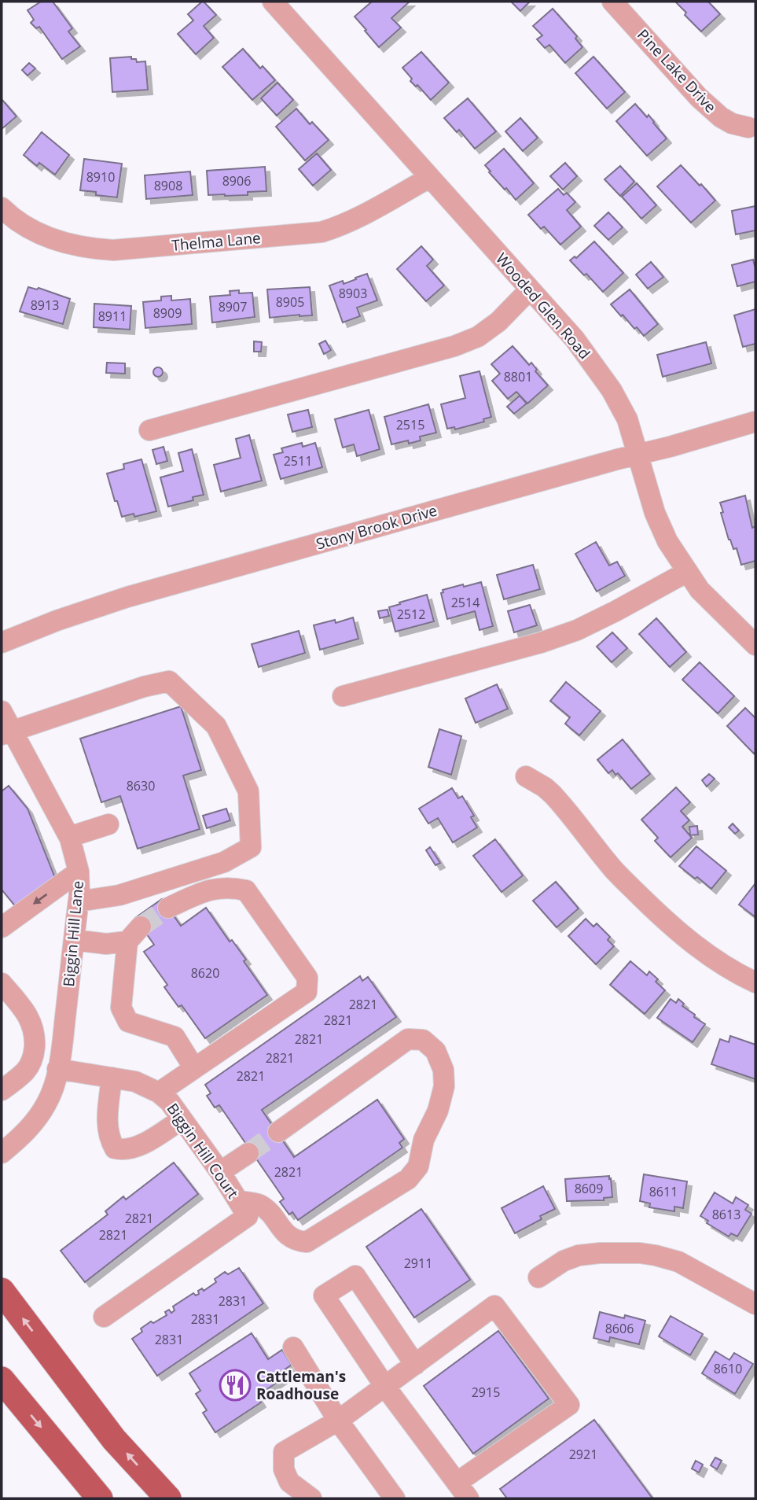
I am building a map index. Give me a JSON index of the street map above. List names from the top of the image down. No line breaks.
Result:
{"streets":{"street":["Pine Lake Drive","Thelma Lane","Wooded Glen Road","Stony Brook Drive","Biggin Hill Lane","Biggin Hill Court"]},"crossings":[["Thelma Lane","Wooded Glen Road"],["Wooded Glen Road","Stony Brook Drive"],["Biggin Hill Lane","Biggin Hill Court"]],"places":{"restaurant":["Cattleman's Roadhouse"]},"house_numbers":["8910","8906","8908","8903","8905","8913","8907","8909","8911","8801","2515","2511","2514","2512","8630","8620","2821","2821","2821","2821","2821","2821","8609","8611","8613","2821","2821","2911","2831","2831","8606","2831","8610","2915","2921"]}
